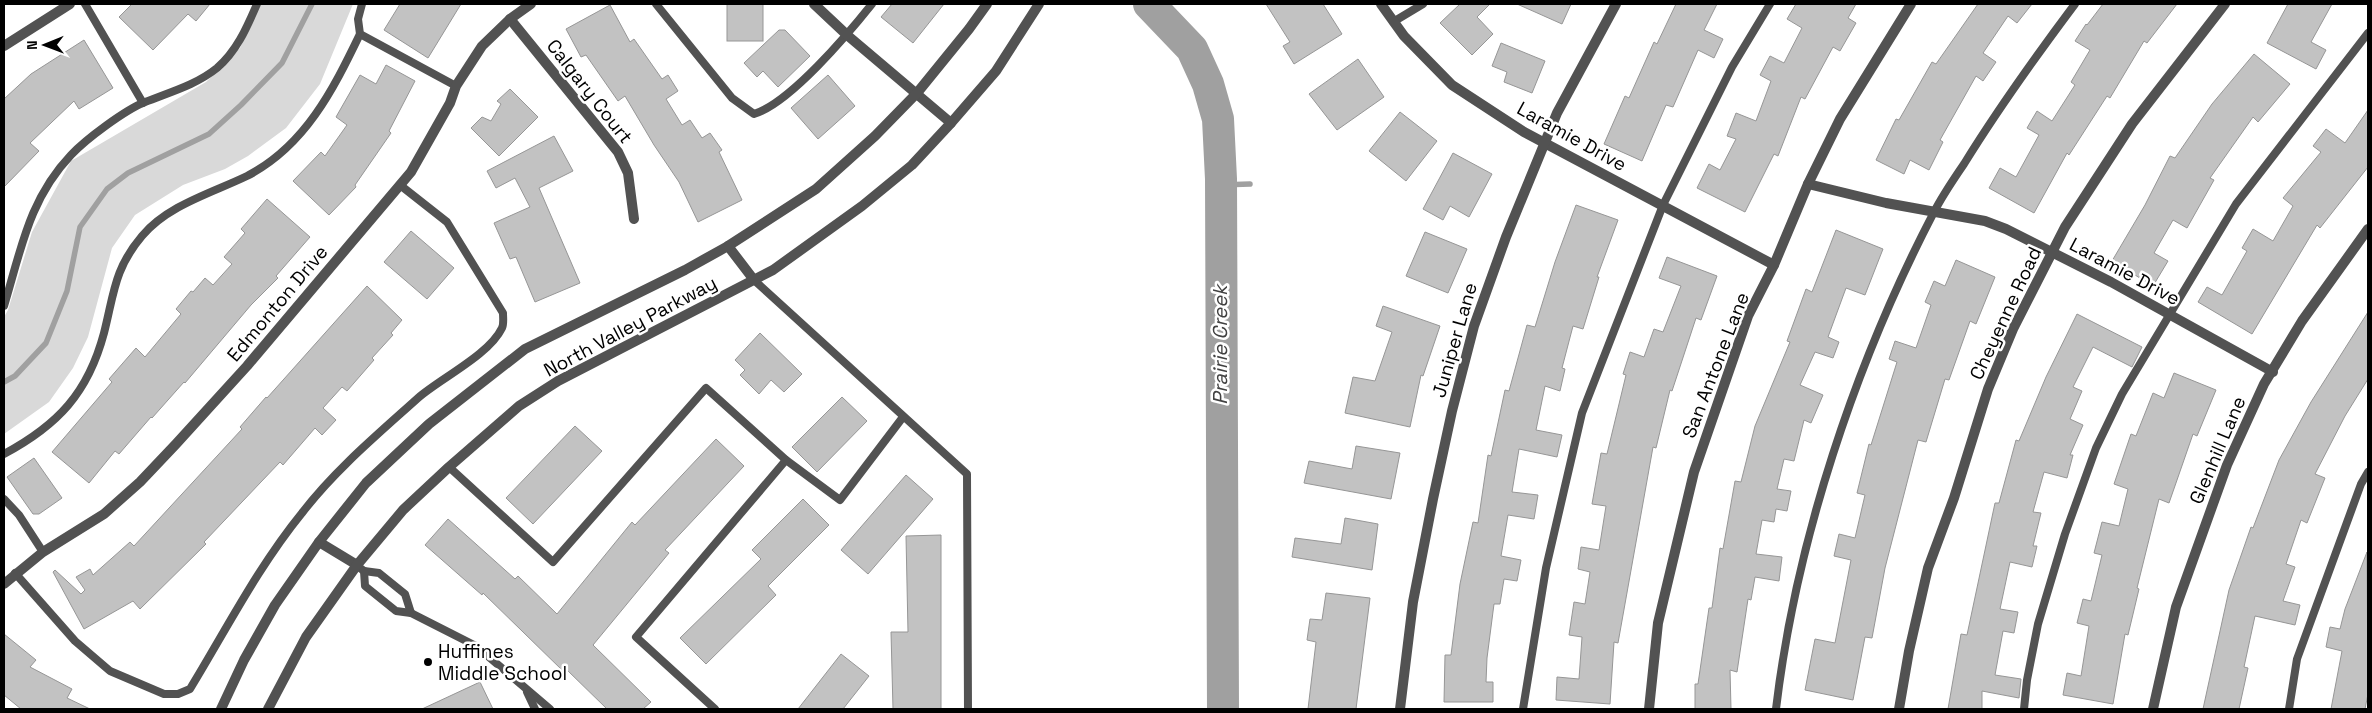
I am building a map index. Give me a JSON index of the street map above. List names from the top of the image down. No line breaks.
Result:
{"streets":{"street":["Calgary Court","Laramie Drive","Edmonton Drive","Cheyenne Road","North Valley Parkway","Juniper Lane","San Antone Lane","Glenhill Lane"]},"crossings":[["Calgary Court","Edmonton Drive"],["Laramie Drive","Cheyenne Road"],["Laramie Drive","Juniper Lane"],["Laramie Drive","San Antone Lane"],["Laramie Drive","Glenhill Lane"]],"water":["Prairie Creek"],"places":["Huffines Middle School"],"north":"left"}
